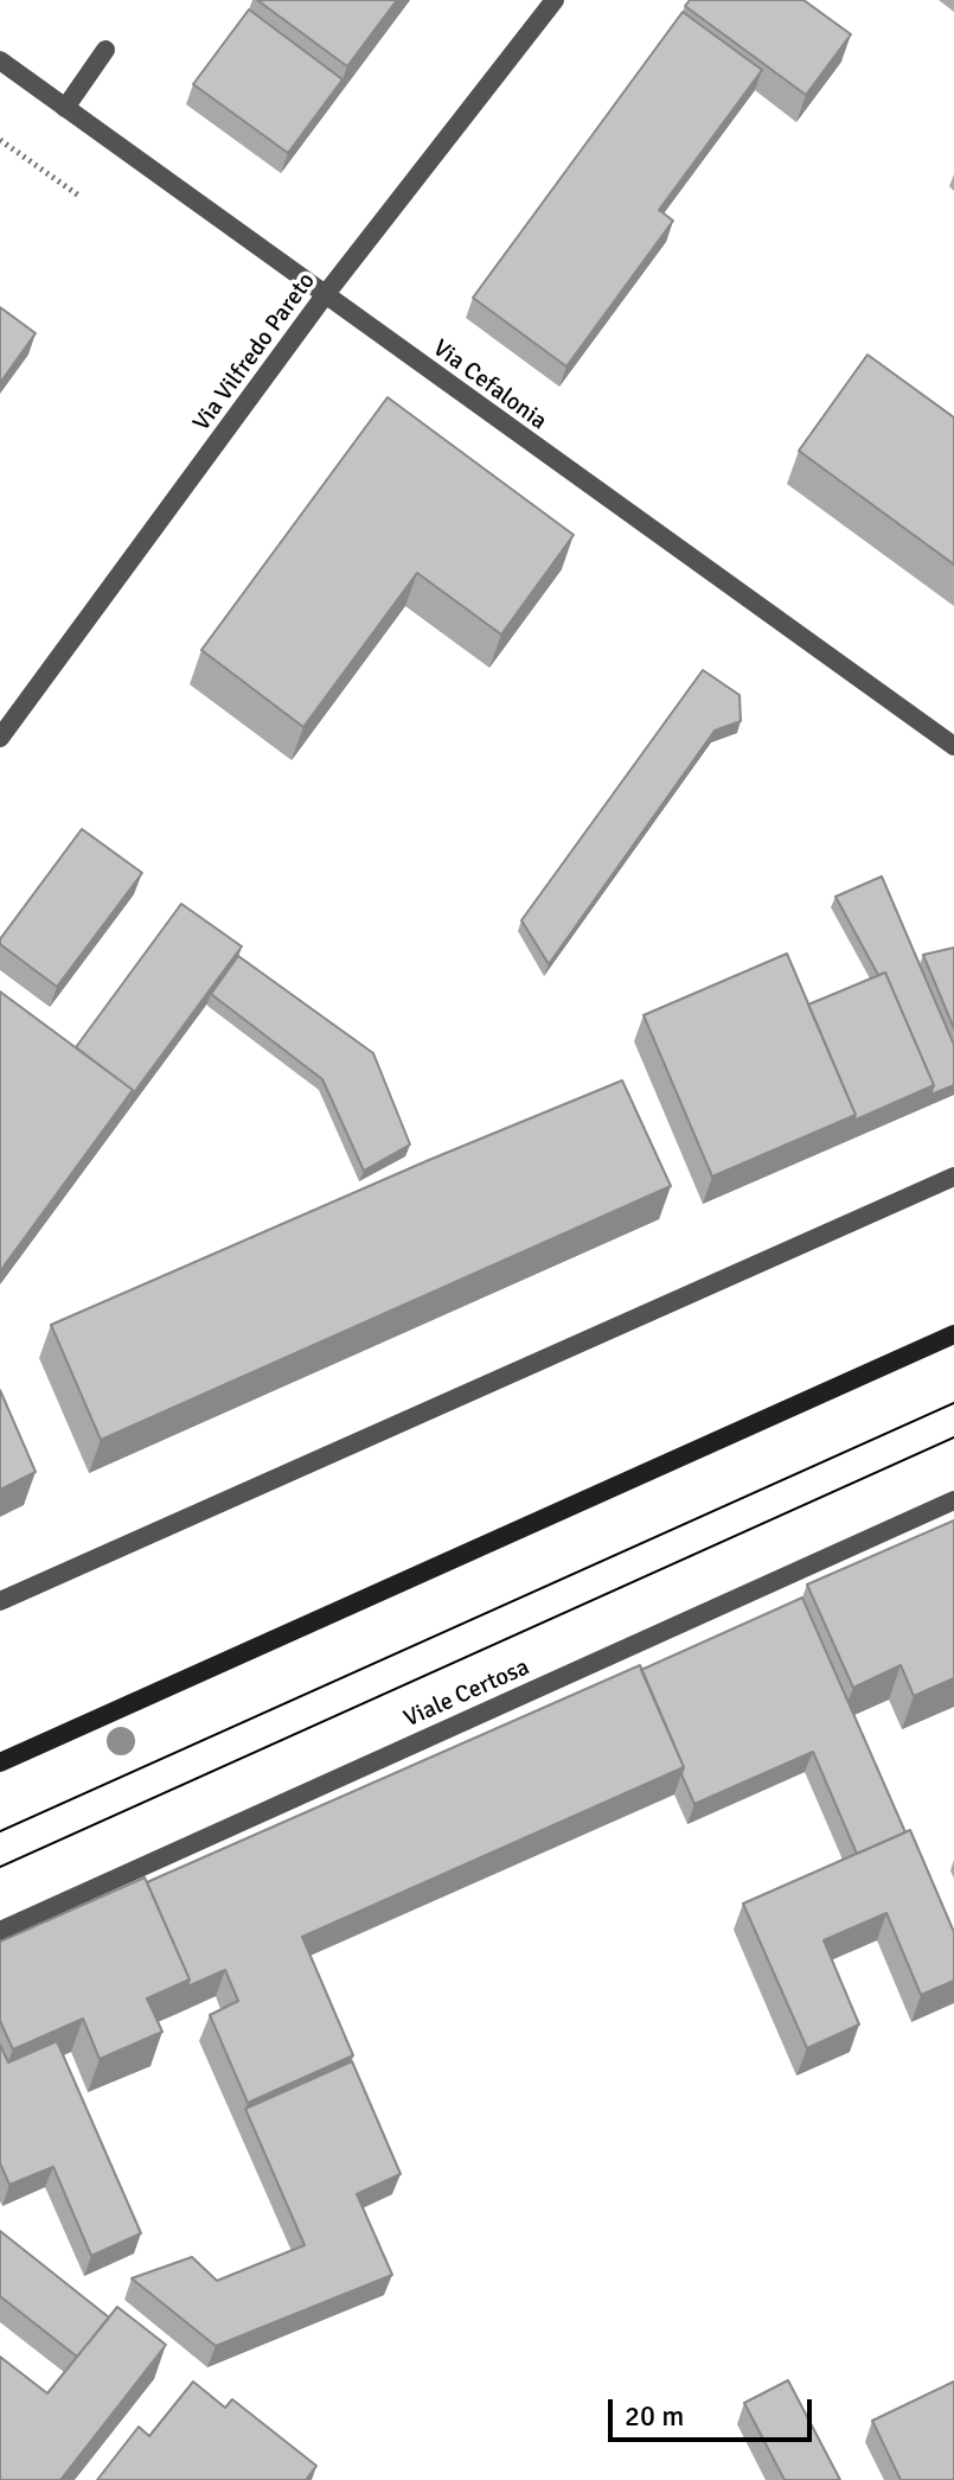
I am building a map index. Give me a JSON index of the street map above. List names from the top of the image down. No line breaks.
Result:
{"streets":{"street":["Via Vilfredo Pareto","Via Cefalonia","Viale Certosa"]},"crossings":[["Via Vilfredo Pareto","Via Cefalonia"]],"scale_bar":"20 m"}
